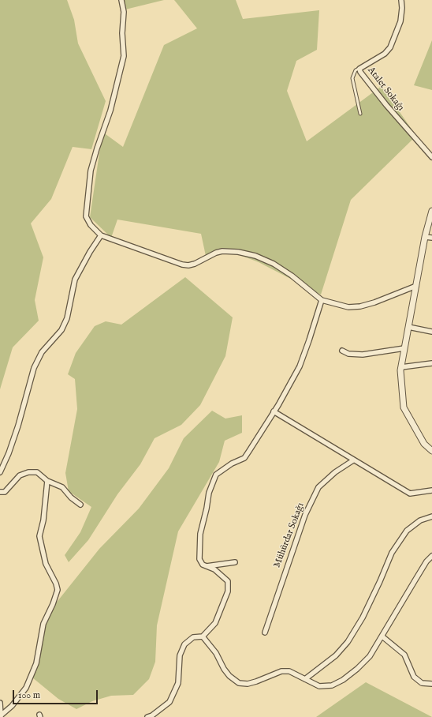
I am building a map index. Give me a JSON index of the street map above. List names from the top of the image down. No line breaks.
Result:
{"streets":{"street":["Atalet Sokağı","Mühürdar Sokağı"]},"scale_bar":"100 m"}
